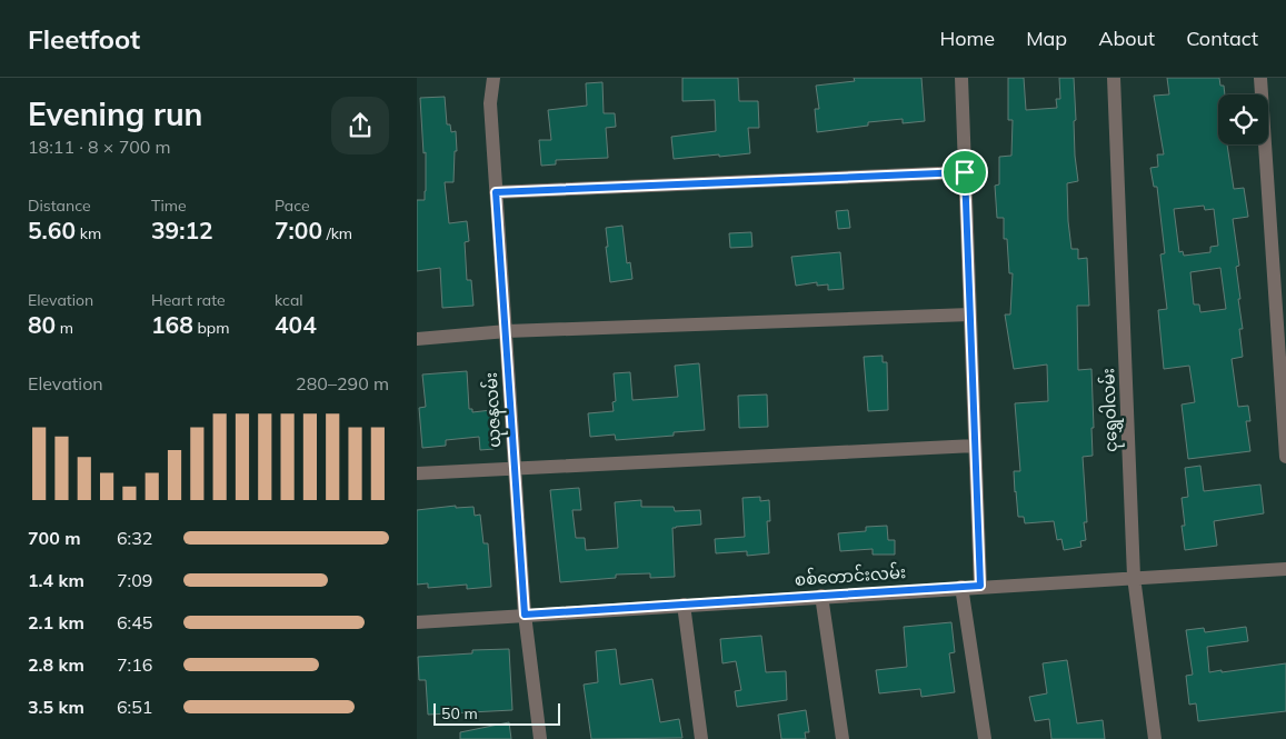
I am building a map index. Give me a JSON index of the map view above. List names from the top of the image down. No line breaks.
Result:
{"streets":{"street":["ယုဇနလမ်း","ငုရွှေဝါလမ်း","စစ်တောင်းလမ်း"]},"crossings":[["ယုဇနလမ်း","စစ်တောင်းလမ်း"],["ငုရွှေဝါလမ်း","စစ်တောင်းလမ်း"]],"scale_bar":"50 m","page":{"header":"Fleetfoot","nav":["Home","Map","About","Contact"],"heading":["Evening run","18:11 · 8 × 700 m"],"stats":[["Distance","5.60 km"],["Time","39:12"],["Pace","7:00 /km"],["Elevation","80 m"],["Heart rate","168 bpm"],["kcal","404"]],"chart":["Elevation","280–290 m"],"list":[{"name":"700 m","note":"6:32"},{"name":"1.4 km","note":"7:09"},{"name":"2.1 km","note":"6:45"},{"name":"2.8 km","note":"7:16"},{"name":"3.5 km","note":"6:51"}],"scale":"50 m"}}
